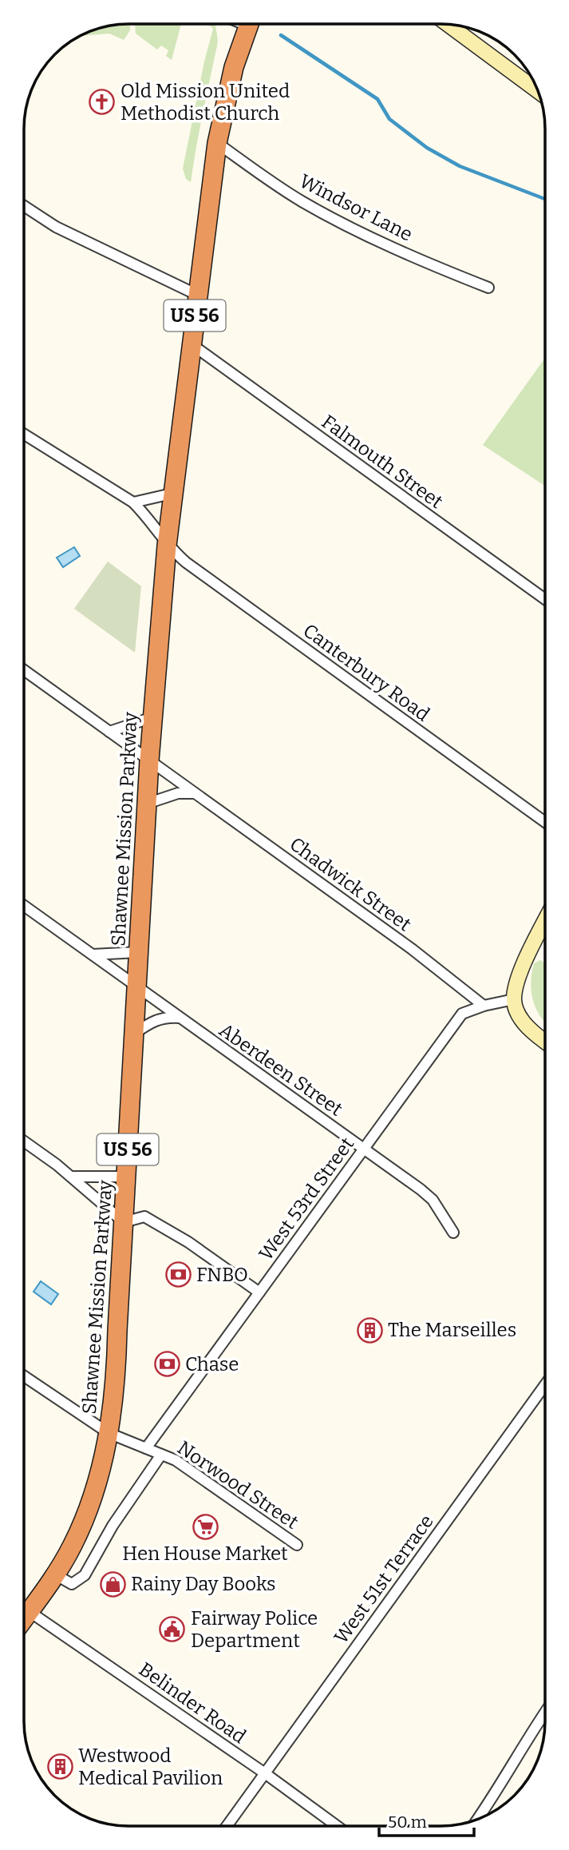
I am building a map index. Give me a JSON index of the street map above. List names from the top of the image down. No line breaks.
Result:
{"streets":{"highway":["US 56","Shawnee Mission Parkway"],"street":["Windsor Lane","Falmouth Street","Canterbury Road","Chadwick Street","Aberdeen Street","West 53rd Street","Norwood Street","West 51st Terrace","Belinder Road"]},"crossings":[["Windsor Lane","Shawnee Mission Parkway"],["Falmouth Street","Shawnee Mission Parkway"],["Canterbury Road","Shawnee Mission Parkway"],["Shawnee Mission Parkway","Chadwick Street"],["Shawnee Mission Parkway","Aberdeen Street"],["Shawnee Mission Parkway","Norwood Street"],["Chadwick Street","West 53rd Street"],["Aberdeen Street","West 53rd Street"],["West 53rd Street","Norwood Street"],["West 51st Terrace","Belinder Road"]],"places":{"church":["Old Mission United Methodist Church"],"bank":["FNBO","Chase"],"building":["The Marseilles","Westwood Medical Pavilion"],"supermarket":["Hen House Market"],"shop":["Rainy Day Books"],"public building":["Fairway Police Department"]},"scale_bar":"50 m"}
